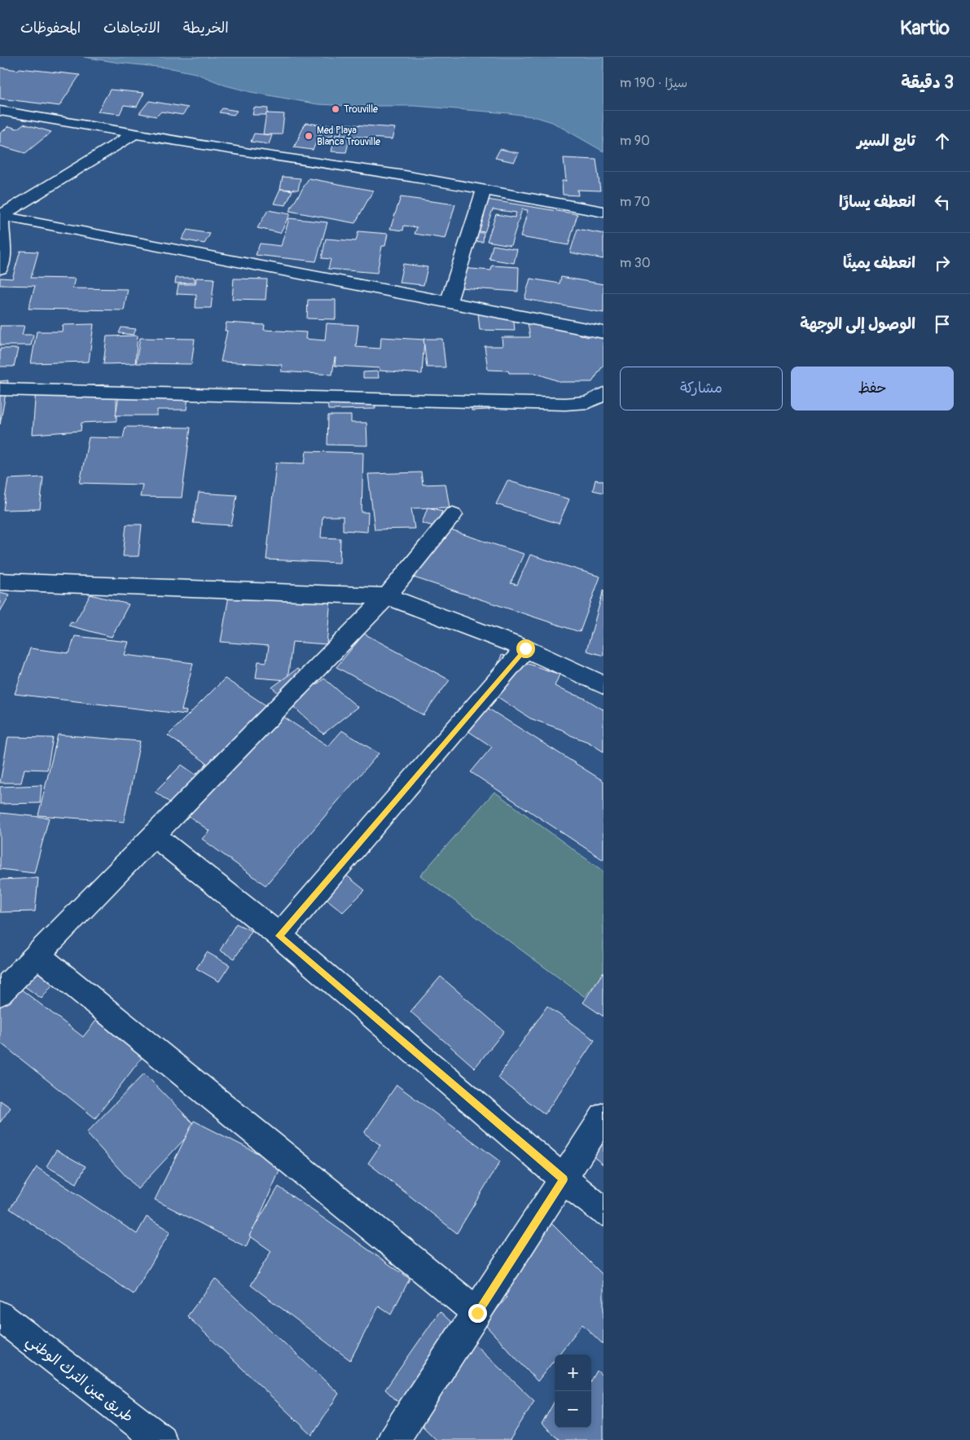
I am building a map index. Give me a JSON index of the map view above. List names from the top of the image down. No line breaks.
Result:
{"streets":{"street":["طريق عين الترك الوطني"]},"places":["Trouville","Med Playa Blanca Trouville"],"page":{"header":"Kartio","nav":["الخريطة","الاتجاهات","المحفوظات"],"heading":["3 دقيقة","سيرًا · 190 m"],"list":[["تابع السير","90 m"],["انعطف يسارًا","70 m"],["انعطف يمينًا","30 m"],"الوصول إلى الوجهة"],"buttons":["حفظ","مشاركة"],"map_buttons":["+","−"]}}
